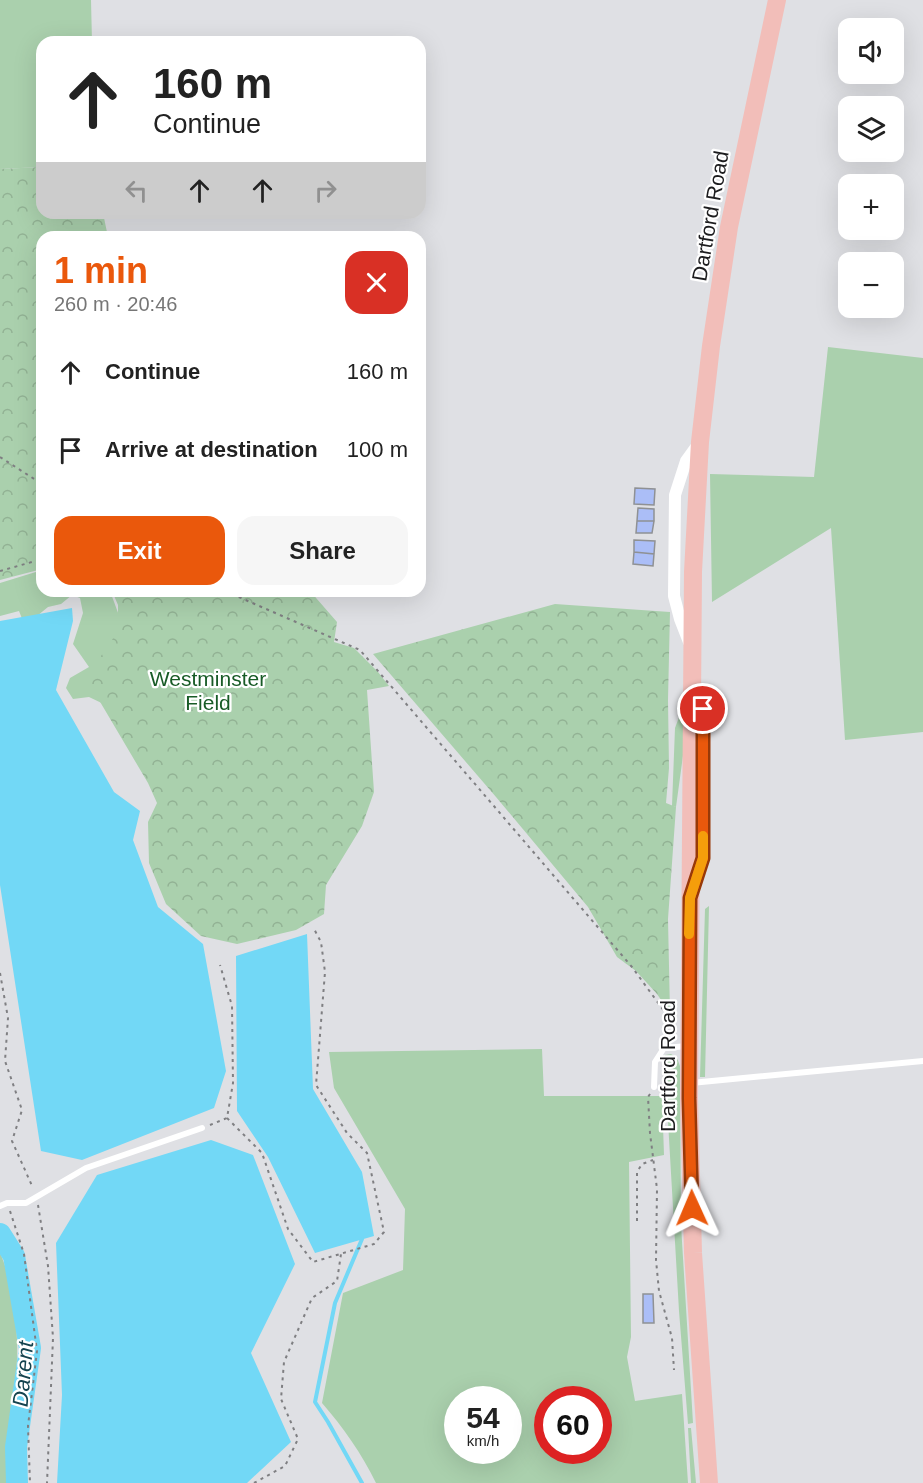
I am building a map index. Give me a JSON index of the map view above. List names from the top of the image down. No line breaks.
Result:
{"streets":{"main road":["Dartford Road"]},"water":["Darent"],"parks":["Westminster Field"],"page":{"map_buttons":["+","−"],"turn":["160 m","Continue"],"heading":["1 min","260 m · 20:46"],"list":[{"name":"Continue","value":"160 m"},{"name":"Arrive at destination","value":"100 m"}],"buttons":["Exit","Share"],"speed":"54 km/h","limit":"60"}}
